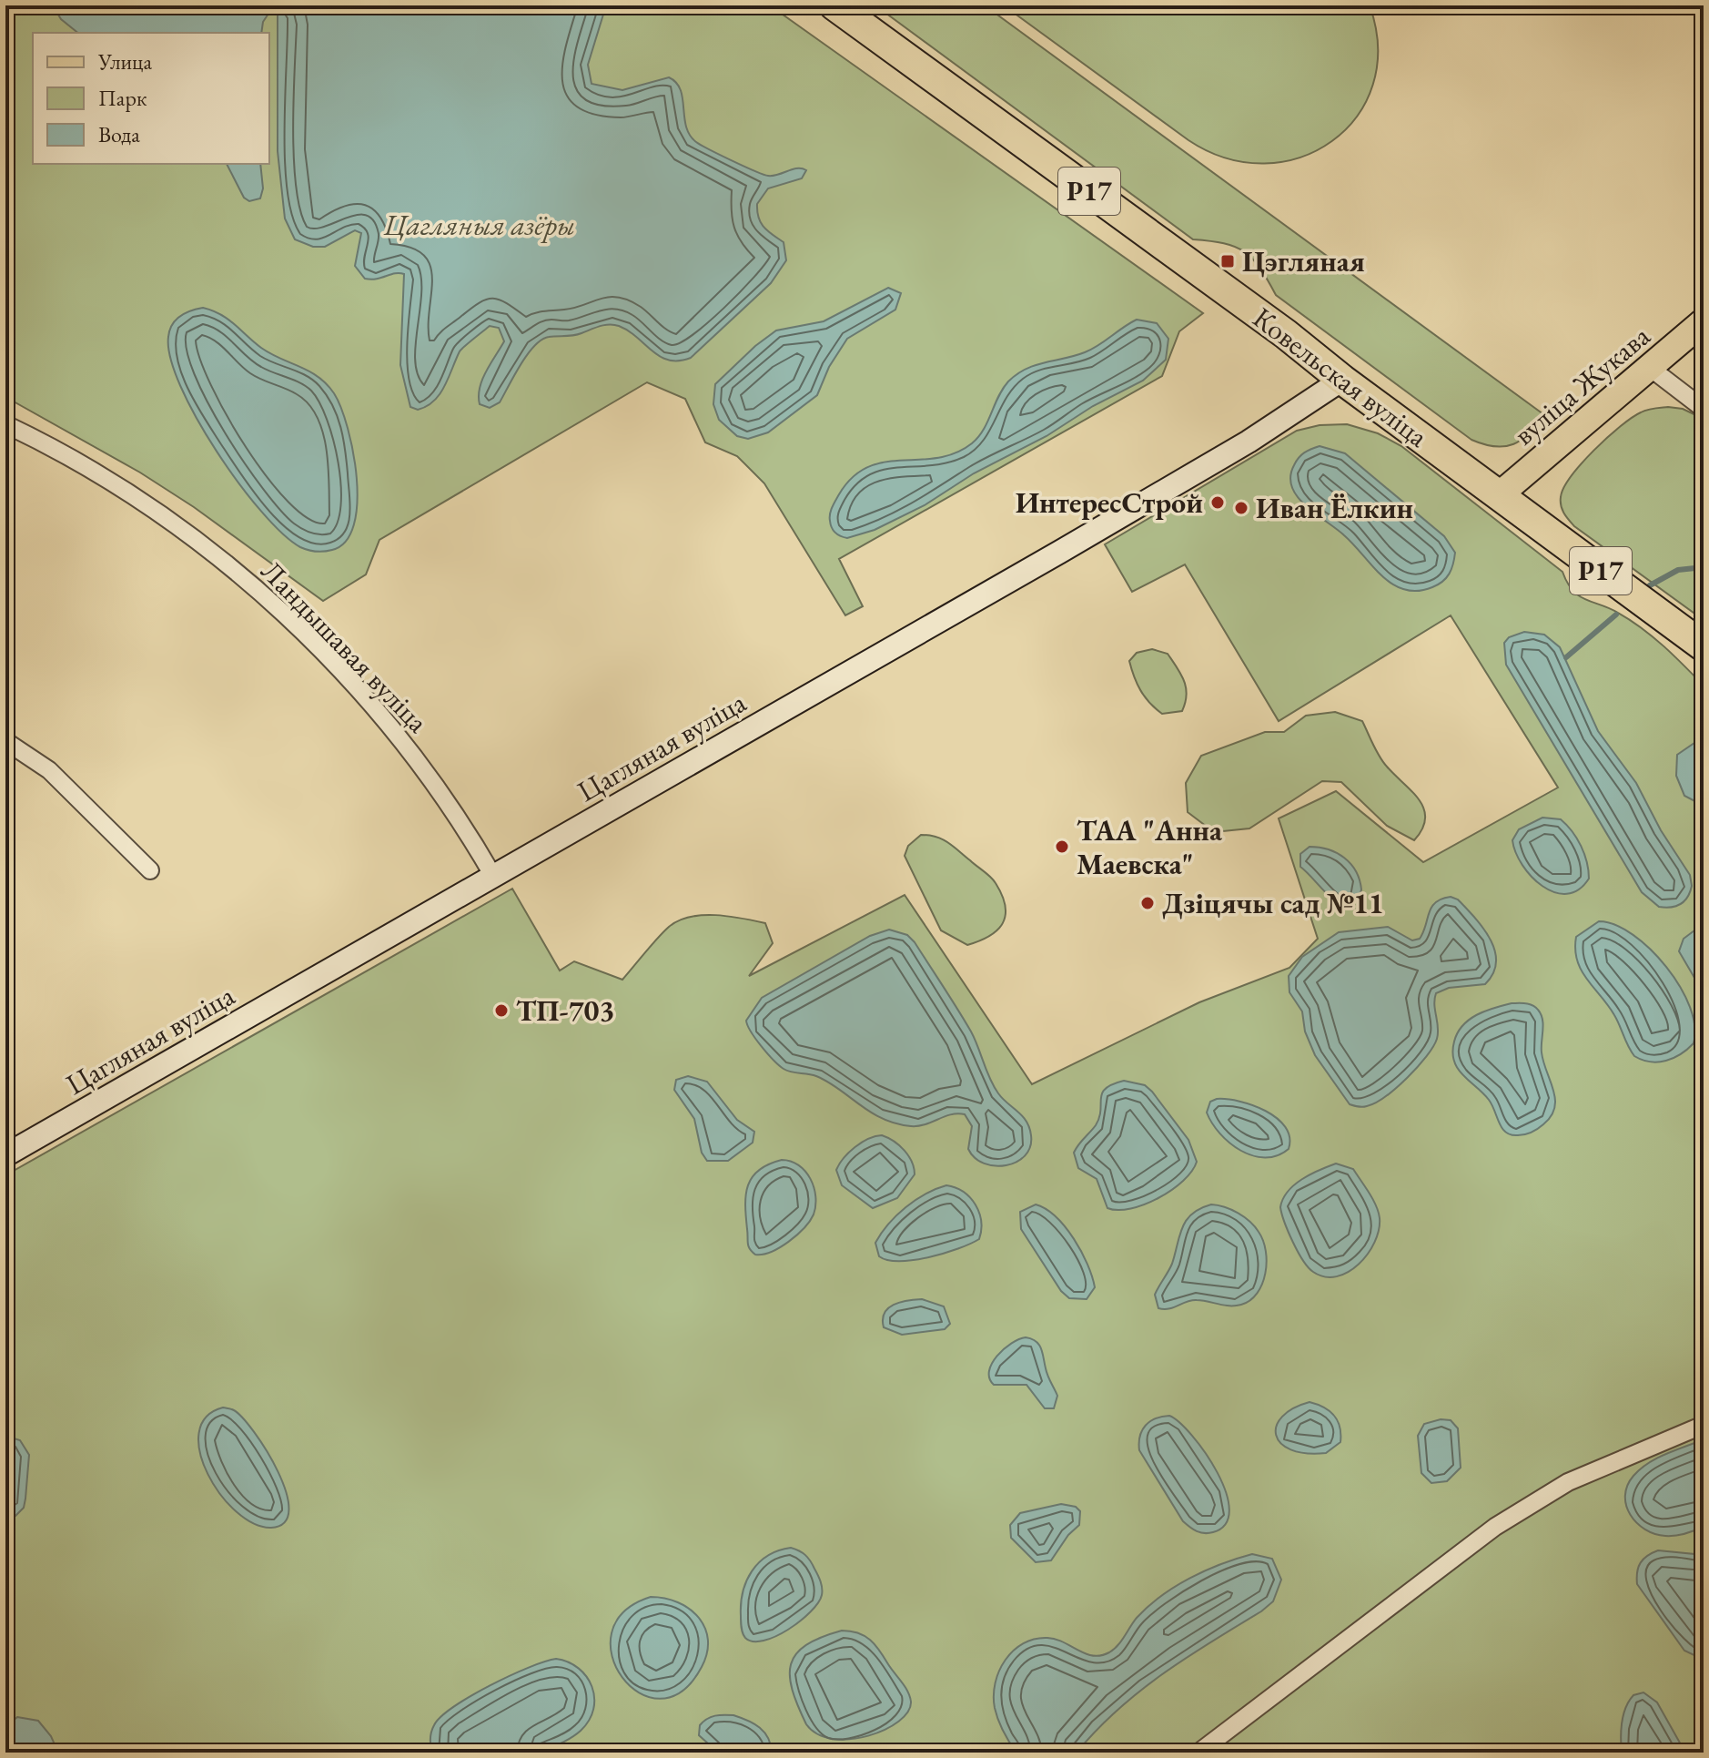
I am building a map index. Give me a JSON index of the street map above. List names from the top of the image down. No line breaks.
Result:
{"streets":{"highway":["Р17","Ковельская вуліца"],"main road":["вуліца Жукава"],"street":["Ландышавая вуліца","Цагляная вуліца"]},"crossings":[["Ковельская вуліца","вуліца Жукава"],["Ковельская вуліца","Цагляная вуліца"],["Ландышавая вуліца","Цагляная вуліца"]],"parks":["Цагляныя азёры"],"places":{"transit":["Цэгляная"],"other":["ИнтересСтрой","Иван Ёлкин","ТАА \"Анна Маевска\"","Дзіцячы сад №11","ТП-703"]},"legend":["Улица","Парк","Вода"]}
